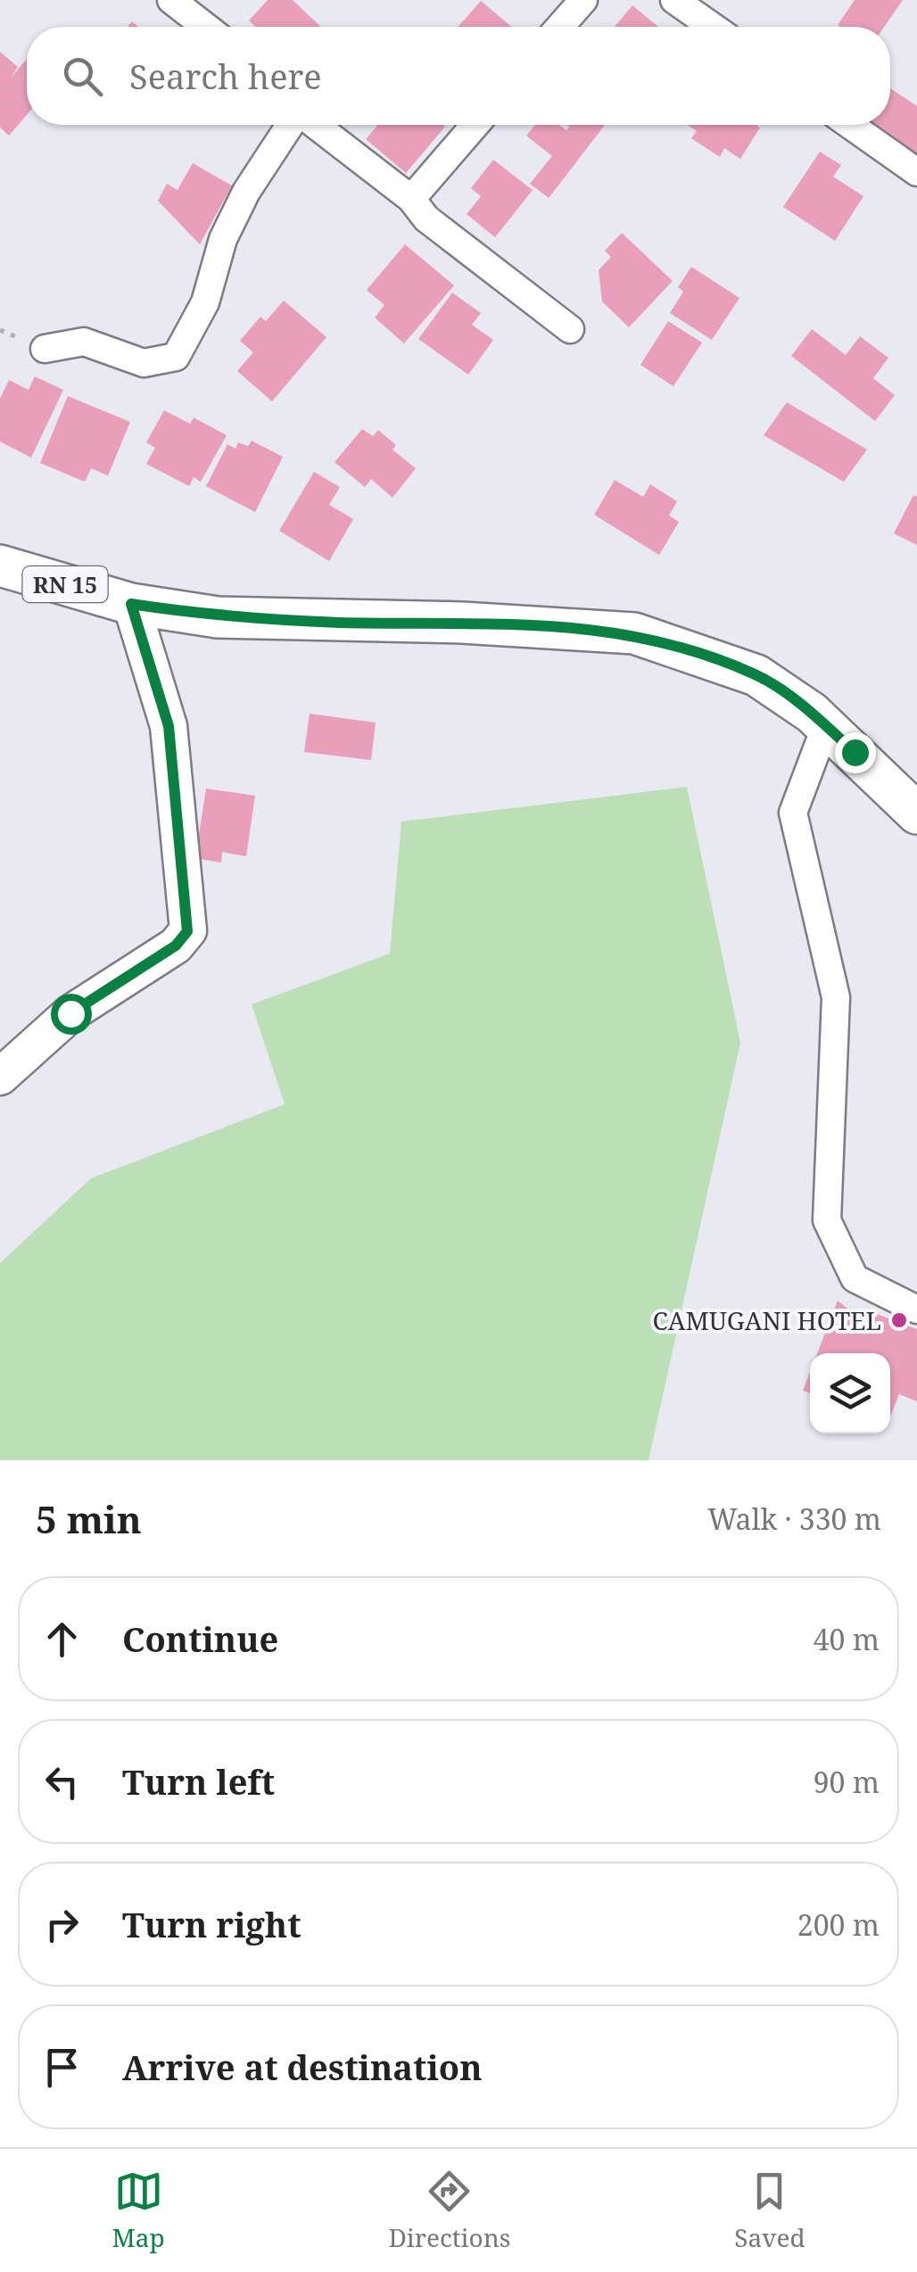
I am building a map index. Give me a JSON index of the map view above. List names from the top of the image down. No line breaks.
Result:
{"streets":{"main road":["RN 15"]},"places":["CAMUGANI HOTEL"],"page":{"search":"Search here","heading":["5 min","Walk · 330 m"],"list":[["Continue","40 m"],["Turn left","90 m"],["Turn right","200 m"],"Arrive at destination"],"nav":["Map","Directions","Saved"]}}
